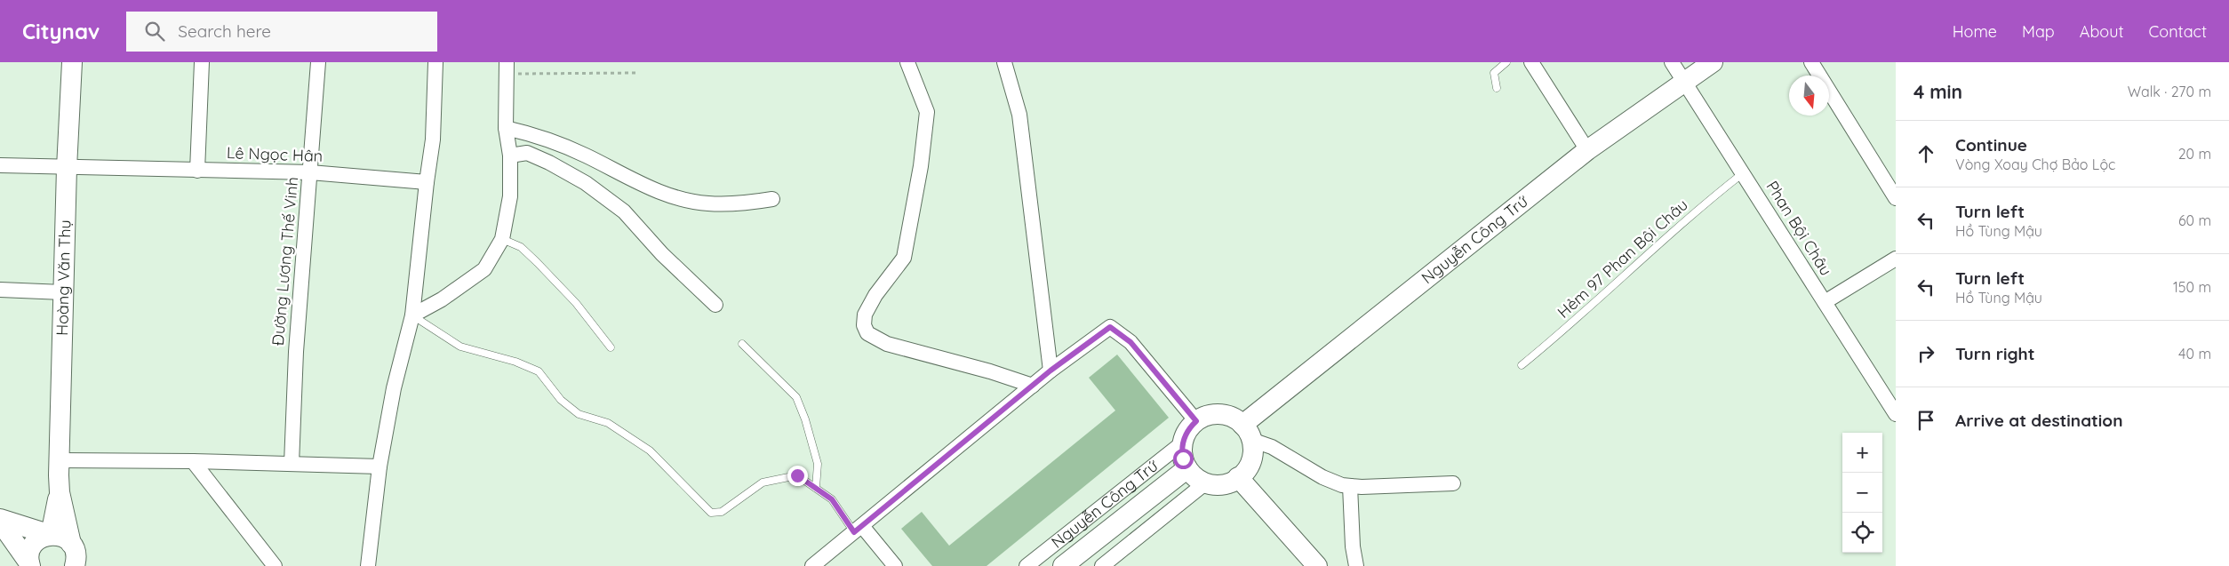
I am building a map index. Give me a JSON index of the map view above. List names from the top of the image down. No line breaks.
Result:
{"streets":{"street":["Lê Ngọc Hân","Phan Bội Châu","Nguyễn Công Trứ","Đường Lương Thế Vinh","Hoàng Văn Thụ"],"lane":["Hẻm 97 Phan Bội Châu"]},"crossings":[["Lê Ngọc Hân","Đường Lương Thế Vinh"],["Lê Ngọc Hân","Hoàng Văn Thụ"],["Phan Bội Châu","Nguyễn Công Trứ"],["Phan Bội Châu","Hẻm 97 Phan Bội Châu"]],"north":"bottom","page":{"header":"Citynav","search":"Search here","nav":["Home","Map","About","Contact"],"heading":["4 min","Walk · 270 m"],"list":[["Continue","Vòng Xoay Chợ Bảo Lộc","20 m"],["Turn left","Hồ Tùng Mậu","60 m"],["Turn left","Hồ Tùng Mậu","150 m"],["Turn right","40 m"],"Arrive at destination"],"map_buttons":["+","−"]}}
